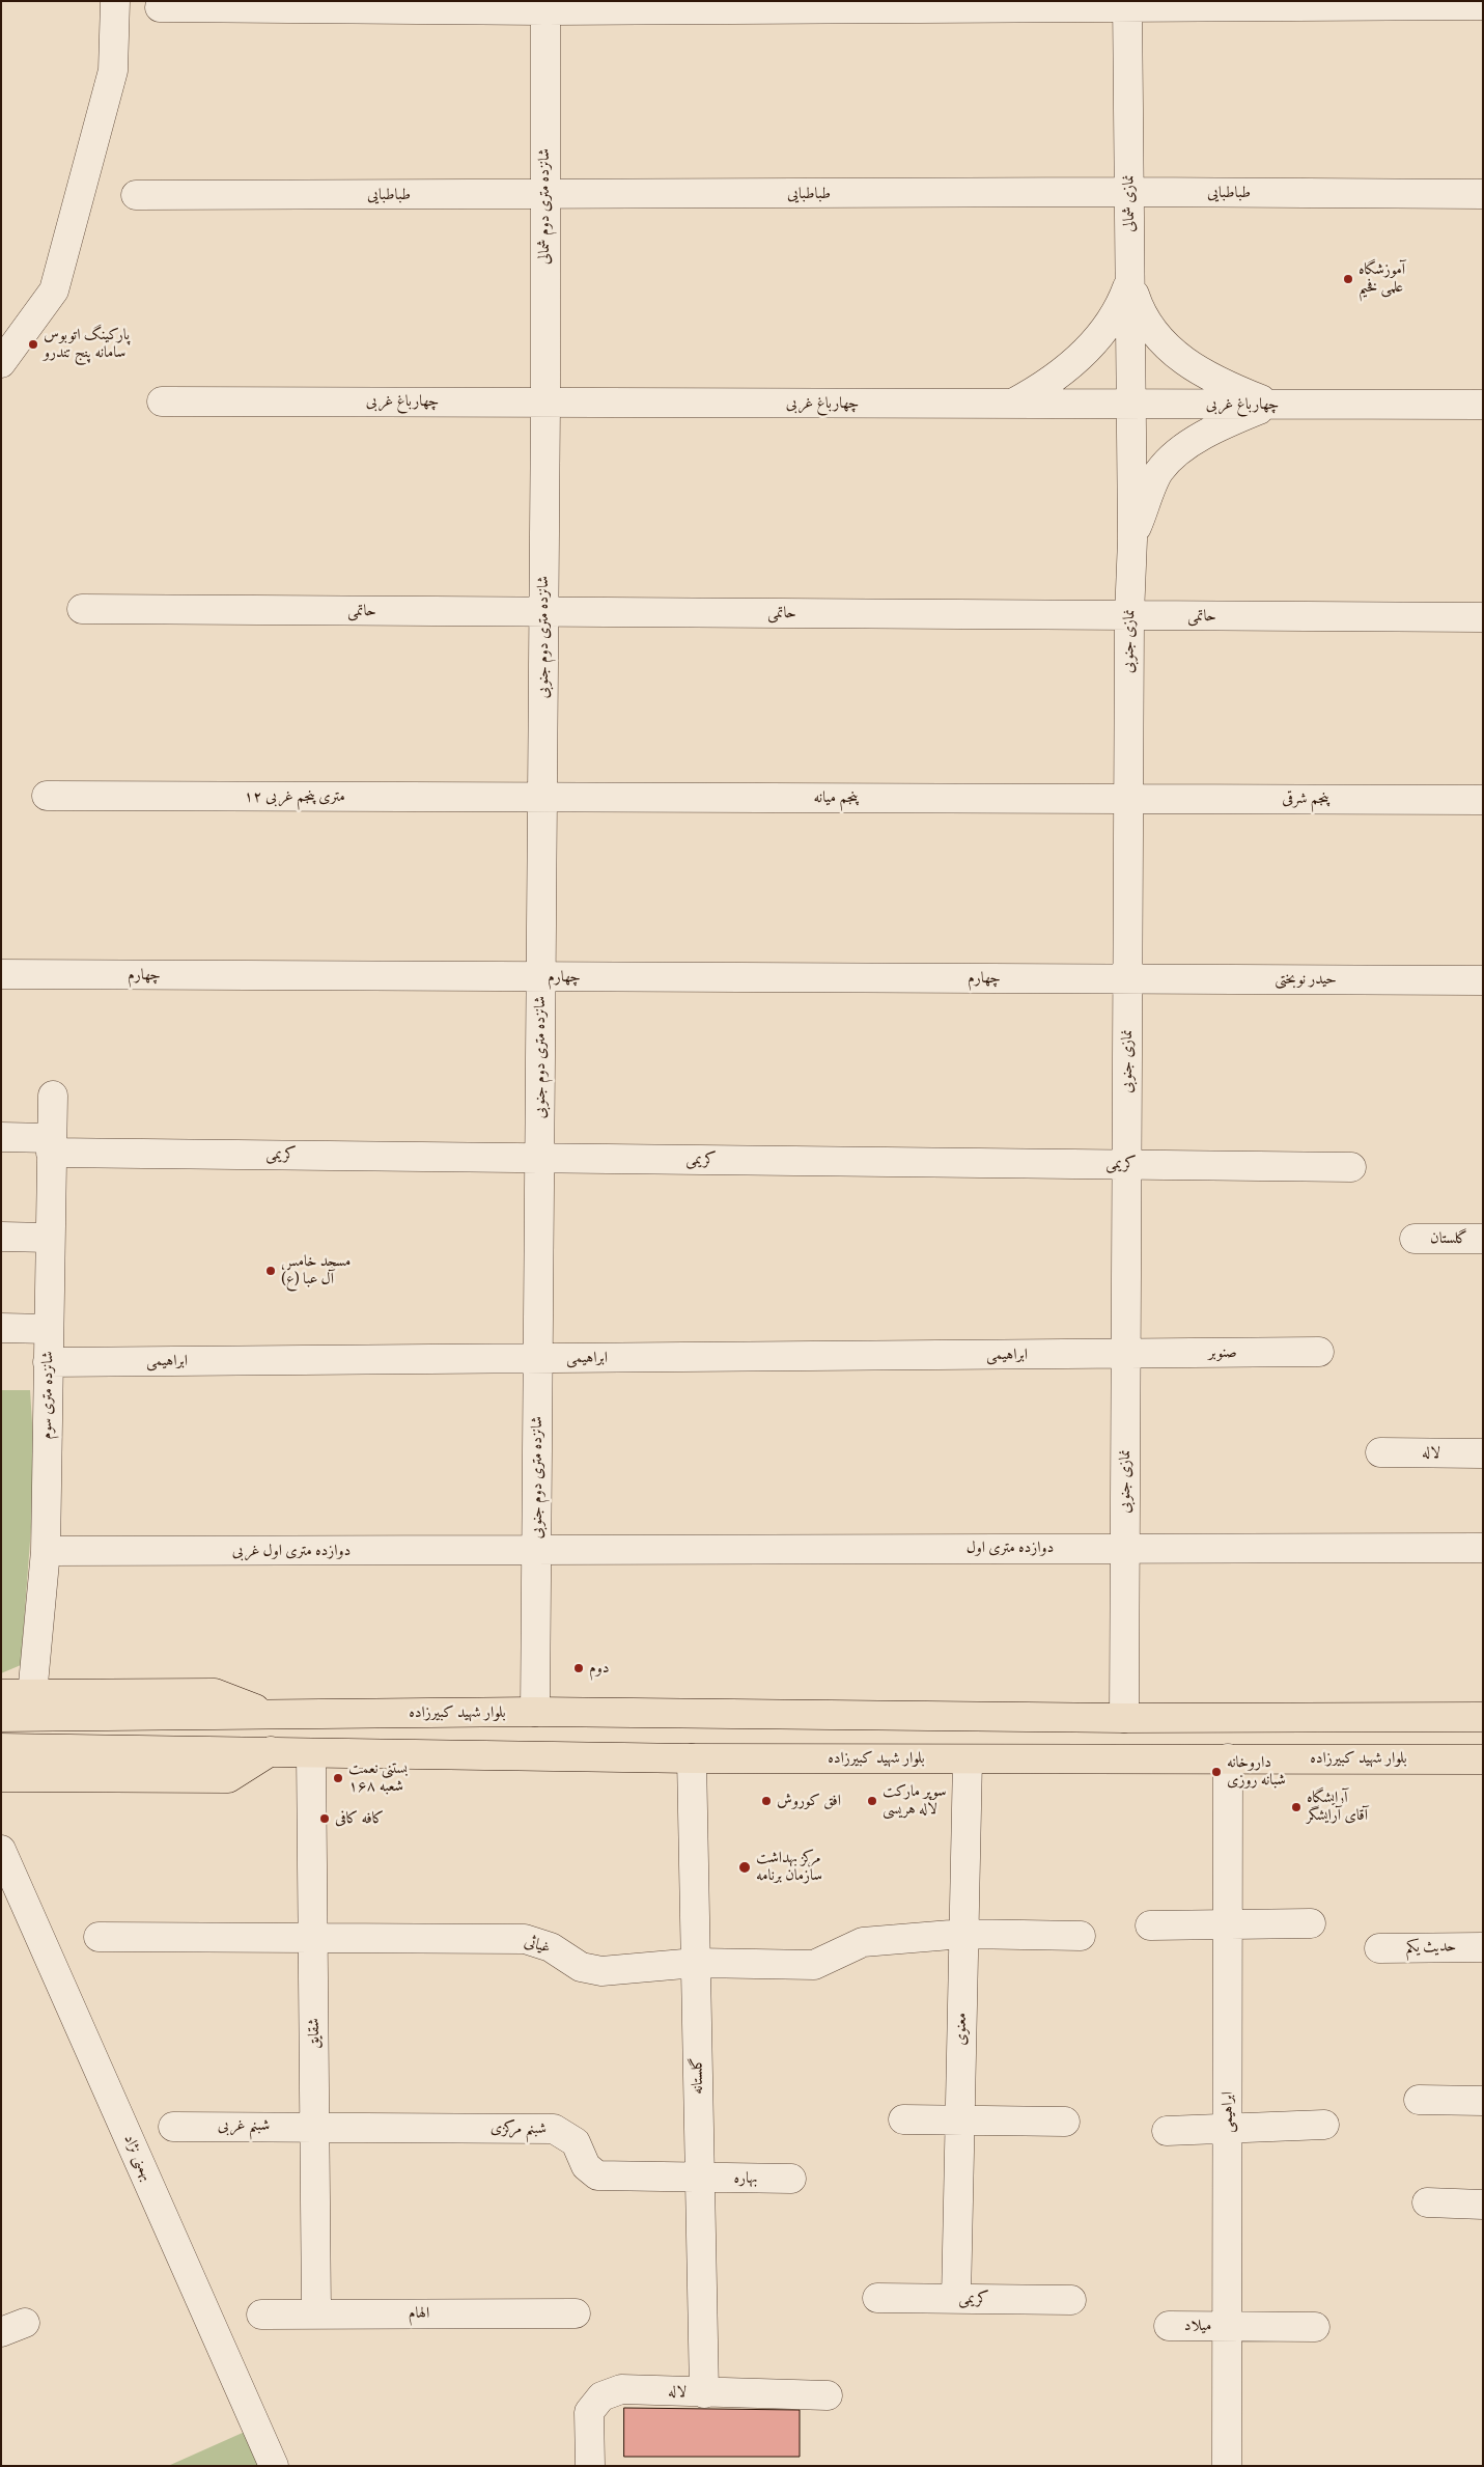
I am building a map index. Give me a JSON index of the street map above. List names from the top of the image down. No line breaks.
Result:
{"streets":{"main road":["بلوار شهید کبیرزاده"],"street":["طباطبایی","نمازی شمالی","شانزده متری دوم شمالی","چهارباغ غربی","حاتمی","شانزده متری دوم جنوبی","نمازی جنوبی","۱۲ متری پنجم غربی","پنجم میانه","پنجم شرقی","چهارم","حیدر نوبختی","کریمی","گلستان","صنوبر","ابراهیمی","شانزده متری سوم","لاله","دوازده متری اول","دوازده متری اول غربی","غیاثی","حدیث یکم","معنوی","شقایق","گلستانه","شبنم غربی","شبنم مرکزی","بهمنی نژاد","بهاره","الهام","میلاد"]},"crossings":[["طباطبایی","نمازی شمالی"],["طباطبایی","شانزده متری دوم شمالی"],["نمازی شمالی","چهارباغ غربی"],["نمازی شمالی","نمازی جنوبی"],["شانزده متری دوم شمالی","چهارباغ غربی"],["شانزده متری دوم شمالی","شانزده متری دوم جنوبی"],["چهارباغ غربی","شانزده متری دوم جنوبی"],["چهارباغ غربی","نمازی جنوبی"],["حاتمی","شانزده متری دوم جنوبی"],["حاتمی","نمازی جنوبی"],["شانزده متری دوم جنوبی","۱۲ متری پنجم غربی"],["شانزده متری دوم جنوبی","پنجم میانه"],["شانزده متری دوم جنوبی","چهارم"],["شانزده متری دوم جنوبی","کریمی"],["شانزده متری دوم جنوبی","ابراهیمی"],["شانزده متری دوم جنوبی","دوازده متری اول"],["شانزده متری دوم جنوبی","دوازده متری اول غربی"],["شانزده متری دوم جنوبی","بلوار شهید کبیرزاده"],["نمازی جنوبی","پنجم میانه"],["نمازی جنوبی","پنجم شرقی"],["نمازی جنوبی","چهارم"],["نمازی جنوبی","حیدر نوبختی"],["نمازی جنوبی","کریمی"],["نمازی جنوبی","صنوبر"],["نمازی جنوبی","ابراهیمی"],["نمازی جنوبی","دوازده متری اول"],["نمازی جنوبی","بلوار شهید کبیرزاده"],["۱۲ متری پنجم غربی","پنجم میانه"],["پنجم میانه","پنجم شرقی"],["چهارم","حیدر نوبختی"],["کریمی","شانزده متری سوم"],["کریمی","معنوی"],["صنوبر","ابراهیمی"],["ابراهیمی","شانزده متری سوم"],["ابراهیمی","بلوار شهید کبیرزاده"],["ابراهیمی","میلاد"],["شانزده متری سوم","دوازده متری اول غربی"],["شانزده متری سوم","بلوار شهید کبیرزاده"],["لاله","گلستانه"],["دوازده متری اول","دوازده متری اول غربی"],["بلوار شهید کبیرزاده","معنوی"],["بلوار شهید کبیرزاده","شقایق"],["بلوار شهید کبیرزاده","گلستانه"],["غیاثی","معنوی"],["غیاثی","شقایق"],["غیاثی","گلستانه"],["شقایق","شبنم غربی"],["شقایق","شبنم مرکزی"],["شقایق","الهام"],["گلستانه","شبنم مرکزی"],["گلستانه","بهاره"],["شبنم غربی","شبنم مرکزی"],["شبنم مرکزی","بهاره"]],"places":["آموزشگاه علمی فخیم","پارکینگ اتوبوس سامانه پنج تندرو","مسجد خامس آل عبا (ع)","دوم","داروخانه شبانه روزی","بستنی نعمت شعبه ۱۶۸","افق کوروش","سوپر مارکت لاله هریسی","آرایشگاه آقای آرایشگر","کافه کافی","مرکز بهداشت سازمان برنامه"]}
